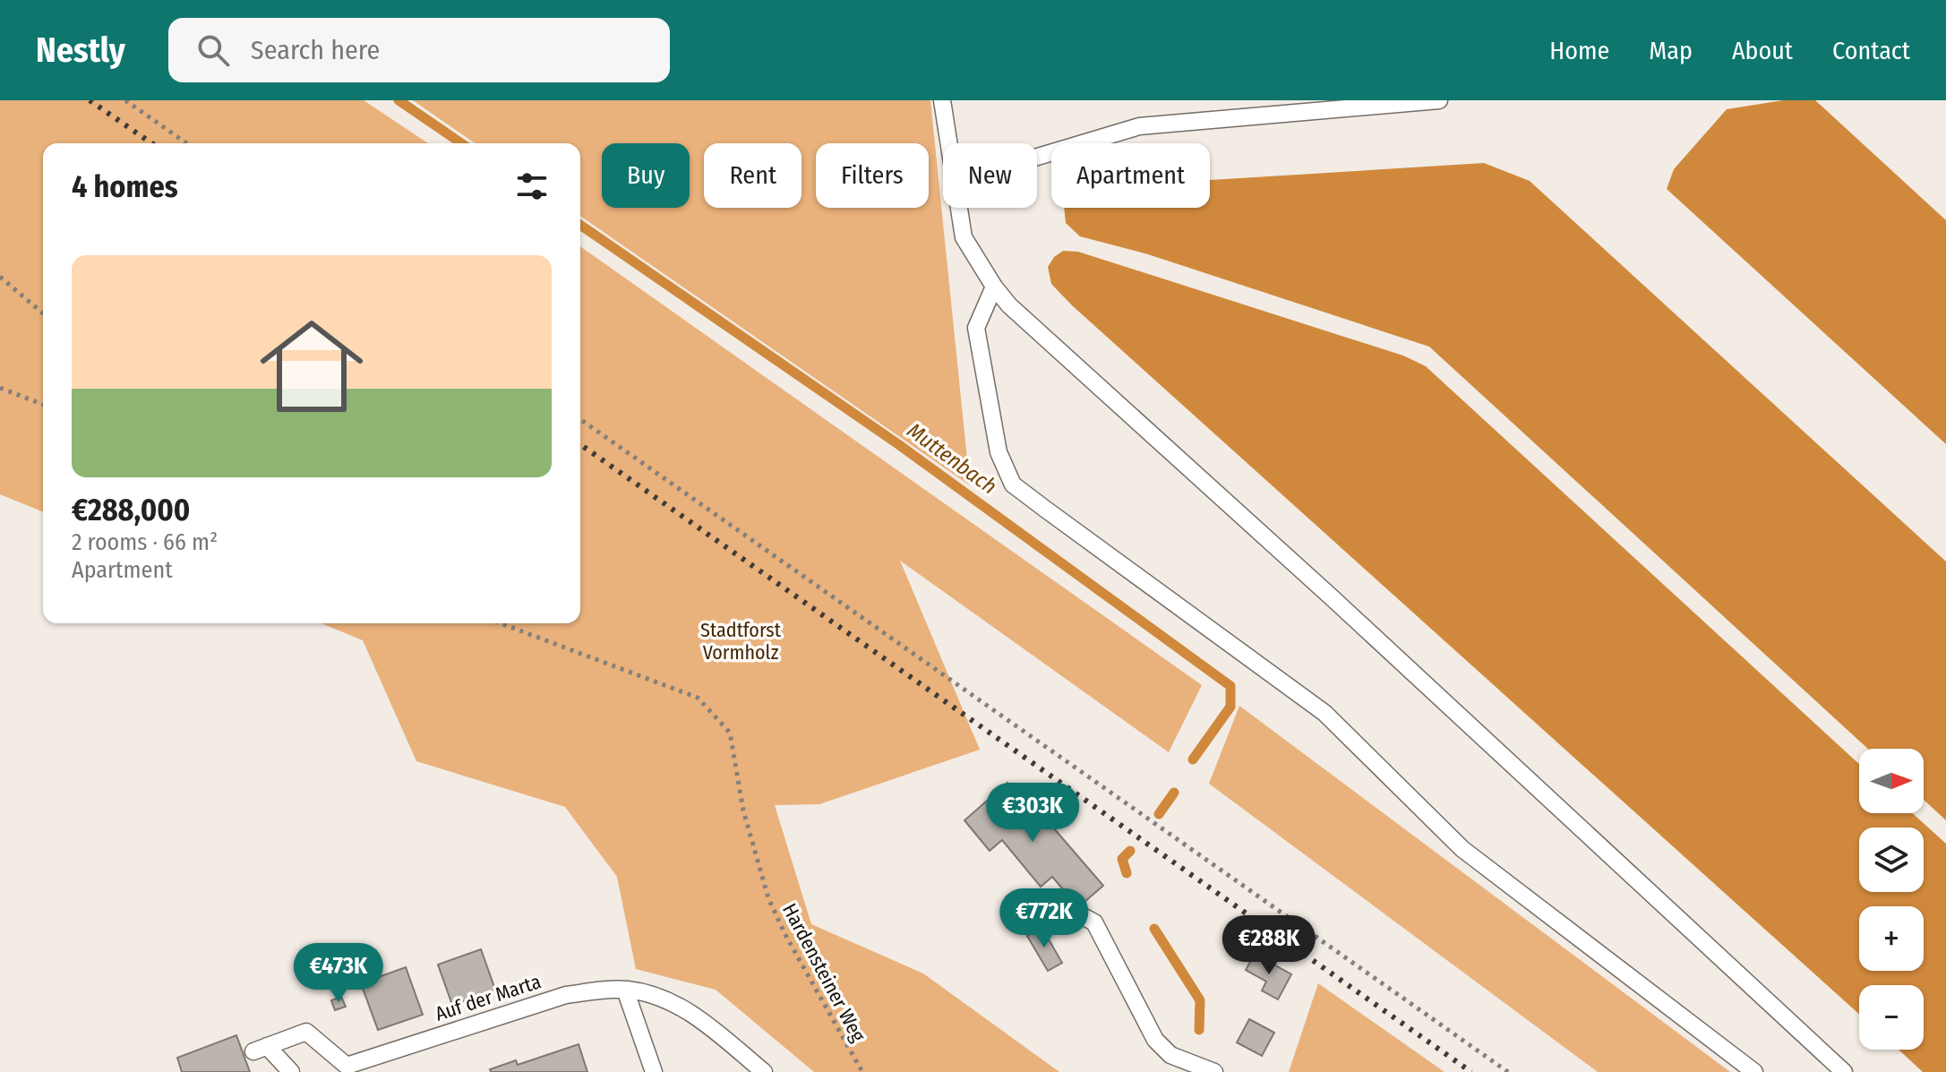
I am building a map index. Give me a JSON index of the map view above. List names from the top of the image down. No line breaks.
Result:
{"streets":{"lane":["Auf der Marta"],"path":["Hardensteiner Weg"]},"water":["Muttenbach"],"parks":["Stadtforst Vormholz"],"north":"right","page":{"header":"Nestly","search":"Search here","nav":["Home","Map","About","Contact"],"chip":["Buy","Rent","Filters","New","Apartment"],"heading":"4 homes","list":[{"name":"€288,000","note":"2 rooms · 66 m² · Apartment"}],"map_buttons":["+","−"],"price":["€303K","€772K","€288K","€473K"]}}
